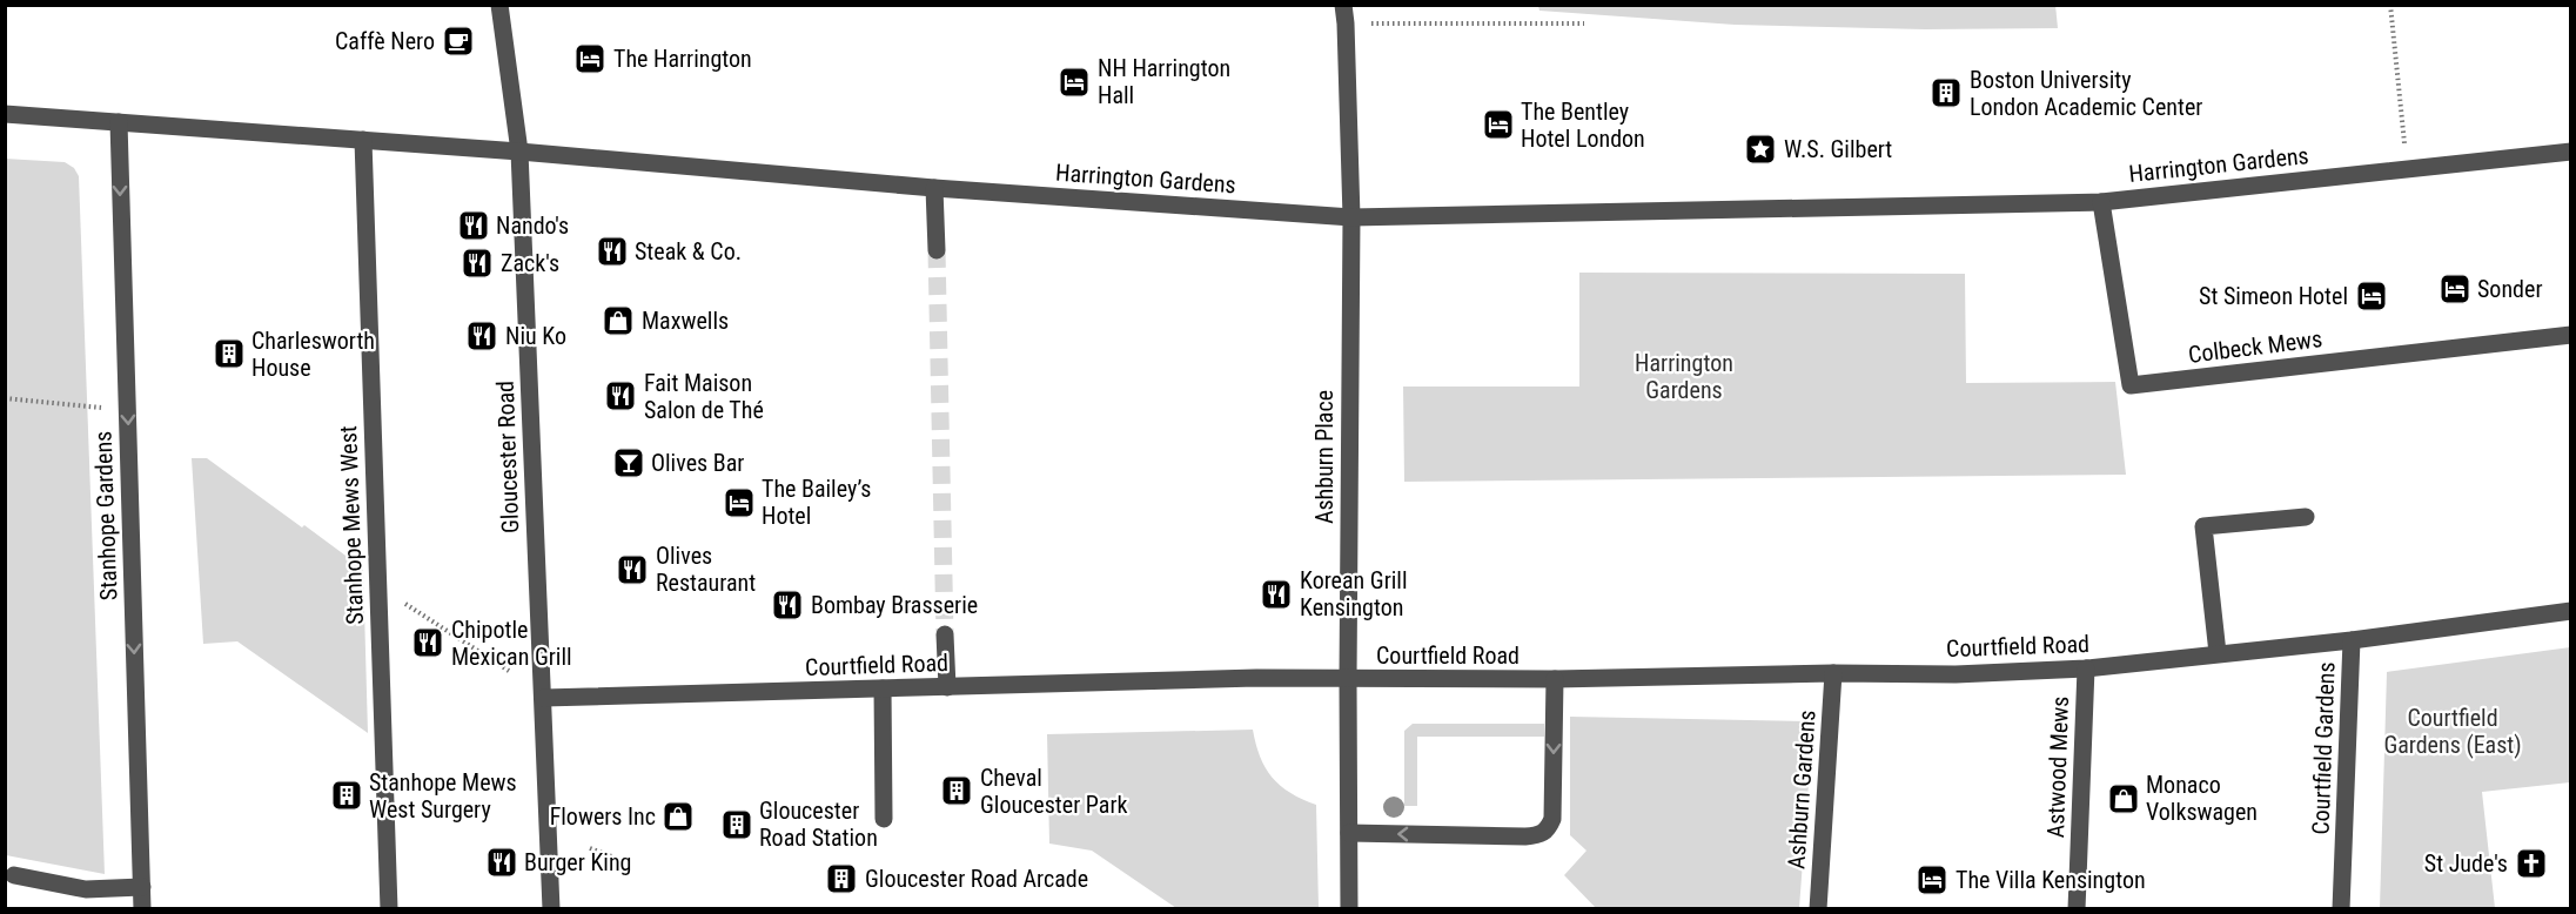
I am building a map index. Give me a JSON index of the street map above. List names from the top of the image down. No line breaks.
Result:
{"streets":{"street":["Harrington Gardens","Colbeck Mews","Gloucester Road","Ashburn Place","Stanhope Gardens","Stanhope Mews West","Courtfield Road","Courtfield Gardens","Astwood Mews","Ashburn Gardens"]},"crossings":[["Harrington Gardens","Colbeck Mews"],["Harrington Gardens","Gloucester Road"],["Harrington Gardens","Ashburn Place"],["Gloucester Road","Courtfield Road"],["Ashburn Place","Courtfield Road"],["Courtfield Road","Courtfield Gardens"],["Courtfield Road","Astwood Mews"],["Courtfield Road","Ashburn Gardens"]],"one_way":["Stanhope Gardens"],"parks":["Harrington Gardens","Courtfield Gardens (East)"],"places":{"cafe":["Caffè Nero"],"hotel":["The Harrington","NH Harrington Hall","The Bentley Hotel London","Sonder","St Simeon Hotel","The Bailey’s Hotel","The Villa Kensington"],"building":["Boston University London Academic Center","Charlesworth House","Cheval Gloucester Park","Stanhope Mews West Surgery","Gloucester Road Station","Gloucester Road Arcade"],"place":["W.S. Gilbert"],"restaurant":["Nando's","Steak & Co.","Zack's","Niu Ko","Fait Maison Salon de Thé","Olives Restaurant","Korean Grill Kensington","Bombay Brasserie","Chipotle Mexican Grill","Burger King"],"shop":["Maxwells","Monaco Volkswagen","Flowers Inc"],"bar":["Olives Bar"],"church":["St Jude's"]}}
